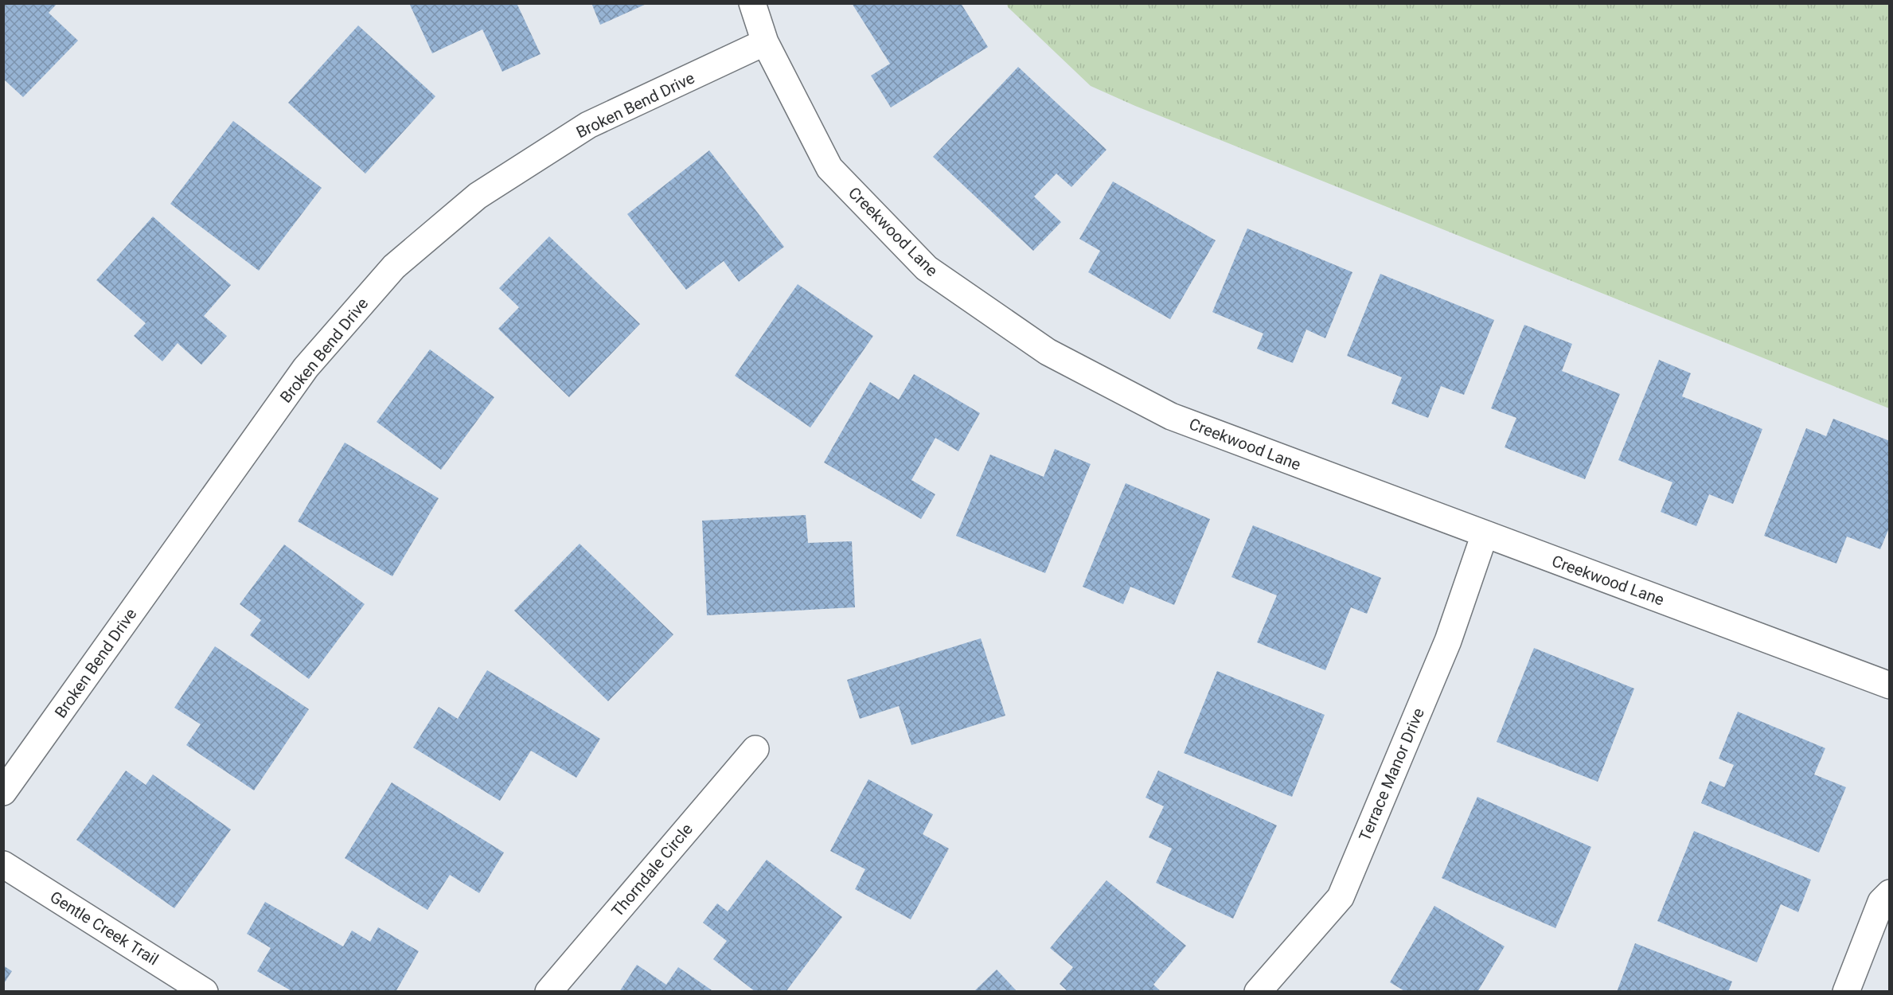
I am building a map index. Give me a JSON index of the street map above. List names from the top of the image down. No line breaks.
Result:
{"streets":{"street":["Broken Bend Drive","Creekwood Lane","Terrace Manor Drive","Thorndale Circle","Gentle Creek Trail"]},"crossings":[["Broken Bend Drive","Creekwood Lane"],["Creekwood Lane","Terrace Manor Drive"]]}
